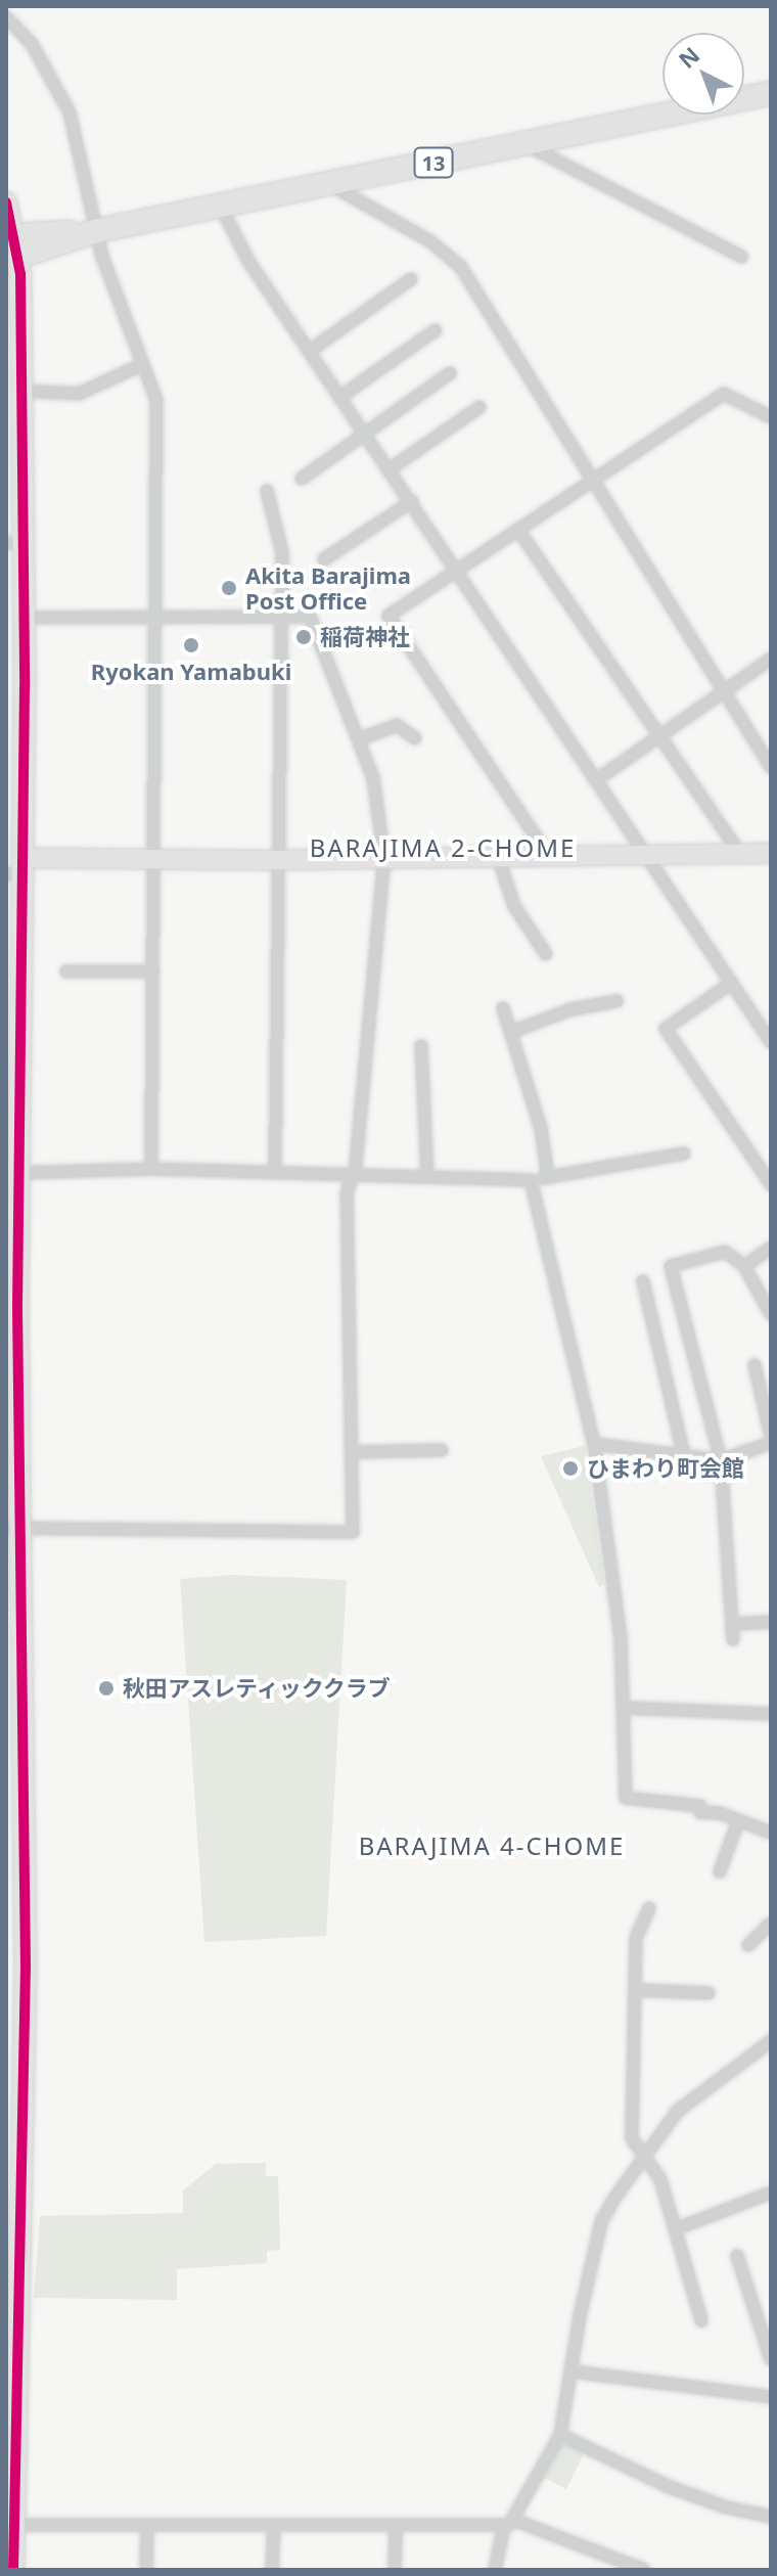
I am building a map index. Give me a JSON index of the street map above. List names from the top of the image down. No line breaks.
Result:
{"streets":{"highway":["13"]},"districts":["BARAJIMA 2-CHOME","BARAJIMA 4-CHOME"],"places":["Akita Barajima Post Office","稲荷神社","Ryokan Yamabuki","ひまわり町会館","秋田アスレティッククラブ"],"north":"top left"}
